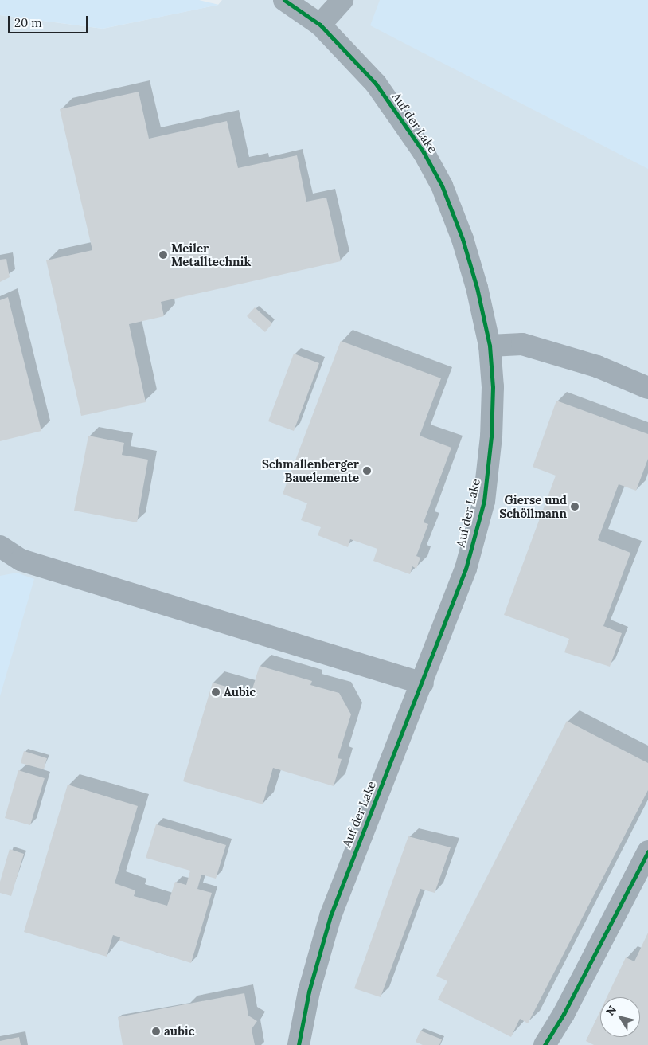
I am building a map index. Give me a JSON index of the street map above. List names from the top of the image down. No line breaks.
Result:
{"streets":{"street":["Auf der Lake"]},"places":["Meiler Metalltechnik","Schmallenberger Bauelemente","Gierse und Schöllmann","Aubic","aubic"],"scale_bar":"20 m","north":"top left"}
